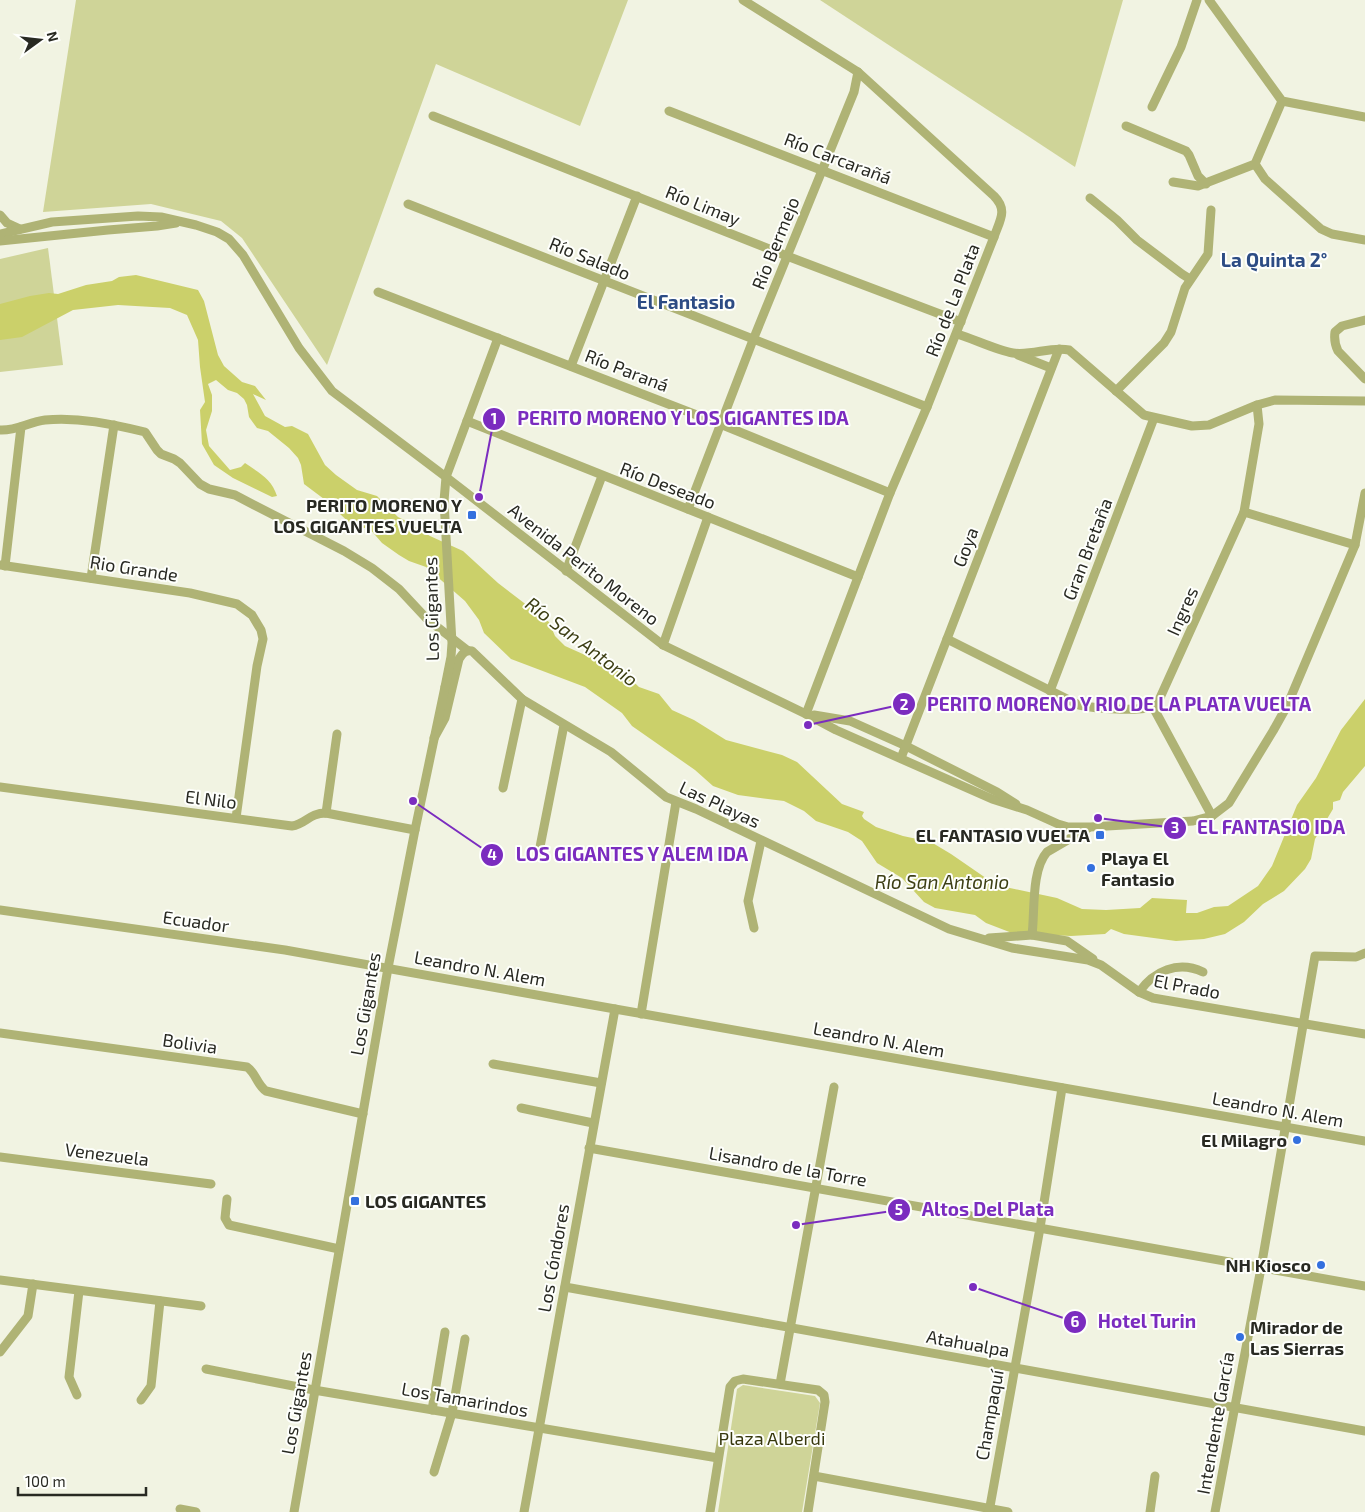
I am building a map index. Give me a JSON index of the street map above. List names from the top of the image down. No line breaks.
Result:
{"streets":{"street":["Río Carcarañá","Río Limay","Río Bermejo","Río Salado","Río de La Plata","Río Paraná","Río Deseado","Goya","Gran Bretaña","Avenida Perito Moreno","Rio Grande","Los Gigantes","Ingres","El Nilo","Las Playas","Ecuador","Leandro N. Alem","El Prado","Bolivia","Venezuela","Lisandro de la Torre","Los Cóndores","Atahualpa","Los Tamarindos","Champaquí","Intendente García"]},"crossings":[["Río Carcarañá","Río Bermejo"],["Río Carcarañá","Río de La Plata"],["Río Limay","Río Bermejo"],["Río Limay","Río de La Plata"],["Río Bermejo","Río Salado"],["Río Bermejo","Río de La Plata"],["Río Bermejo","Río Paraná"],["Río Bermejo","Río Deseado"],["Río Salado","Río de La Plata"],["Río de La Plata","Río Paraná"],["Río de La Plata","Río Deseado"],["Río de La Plata","Avenida Perito Moreno"],["Río Paraná","Los Gigantes"],["Río Deseado","Los Gigantes"],["Goya","Avenida Perito Moreno"],["Avenida Perito Moreno","Los Gigantes"],["Rio Grande","El Nilo"],["Los Gigantes","Ecuador"],["Los Gigantes","Leandro N. Alem"],["Los Gigantes","Bolivia"],["Los Gigantes","Los Tamarindos"],["Las Playas","El Prado"],["Ecuador","Leandro N. Alem"],["Leandro N. Alem","Los Cóndores"],["Leandro N. Alem","Champaquí"],["Leandro N. Alem","Intendente García"],["El Prado","Intendente García"],["Lisandro de la Torre","Los Cóndores"],["Lisandro de la Torre","Champaquí"],["Lisandro de la Torre","Intendente García"],["Los Cóndores","Atahualpa"],["Los Cóndores","Los Tamarindos"],["Atahualpa","Champaquí"],["Atahualpa","Intendente García"]],"districts":["La Quinta 2°","El Fantasio"],"water":["Río San Antonio"],"parks":["Plaza Alberdi"],"places":{"other":["PERITO MORENO Y LOS GIGANTES IDA","PERITO MORENO Y RIO DE LA PLATA VUELTA","LOS GIGANTES Y ALEM IDA","EL FANTASIO IDA","Playa El Fantasio","El Milagro","Altos Del Plata","NH Kiosco","Hotel Turin","Mirador de Las Sierras"],"transit":["PERITO MORENO Y LOS GIGANTES VUELTA","EL FANTASIO VUELTA","LOS GIGANTES"]},"scale_bar":"100 m","north":"right"}
